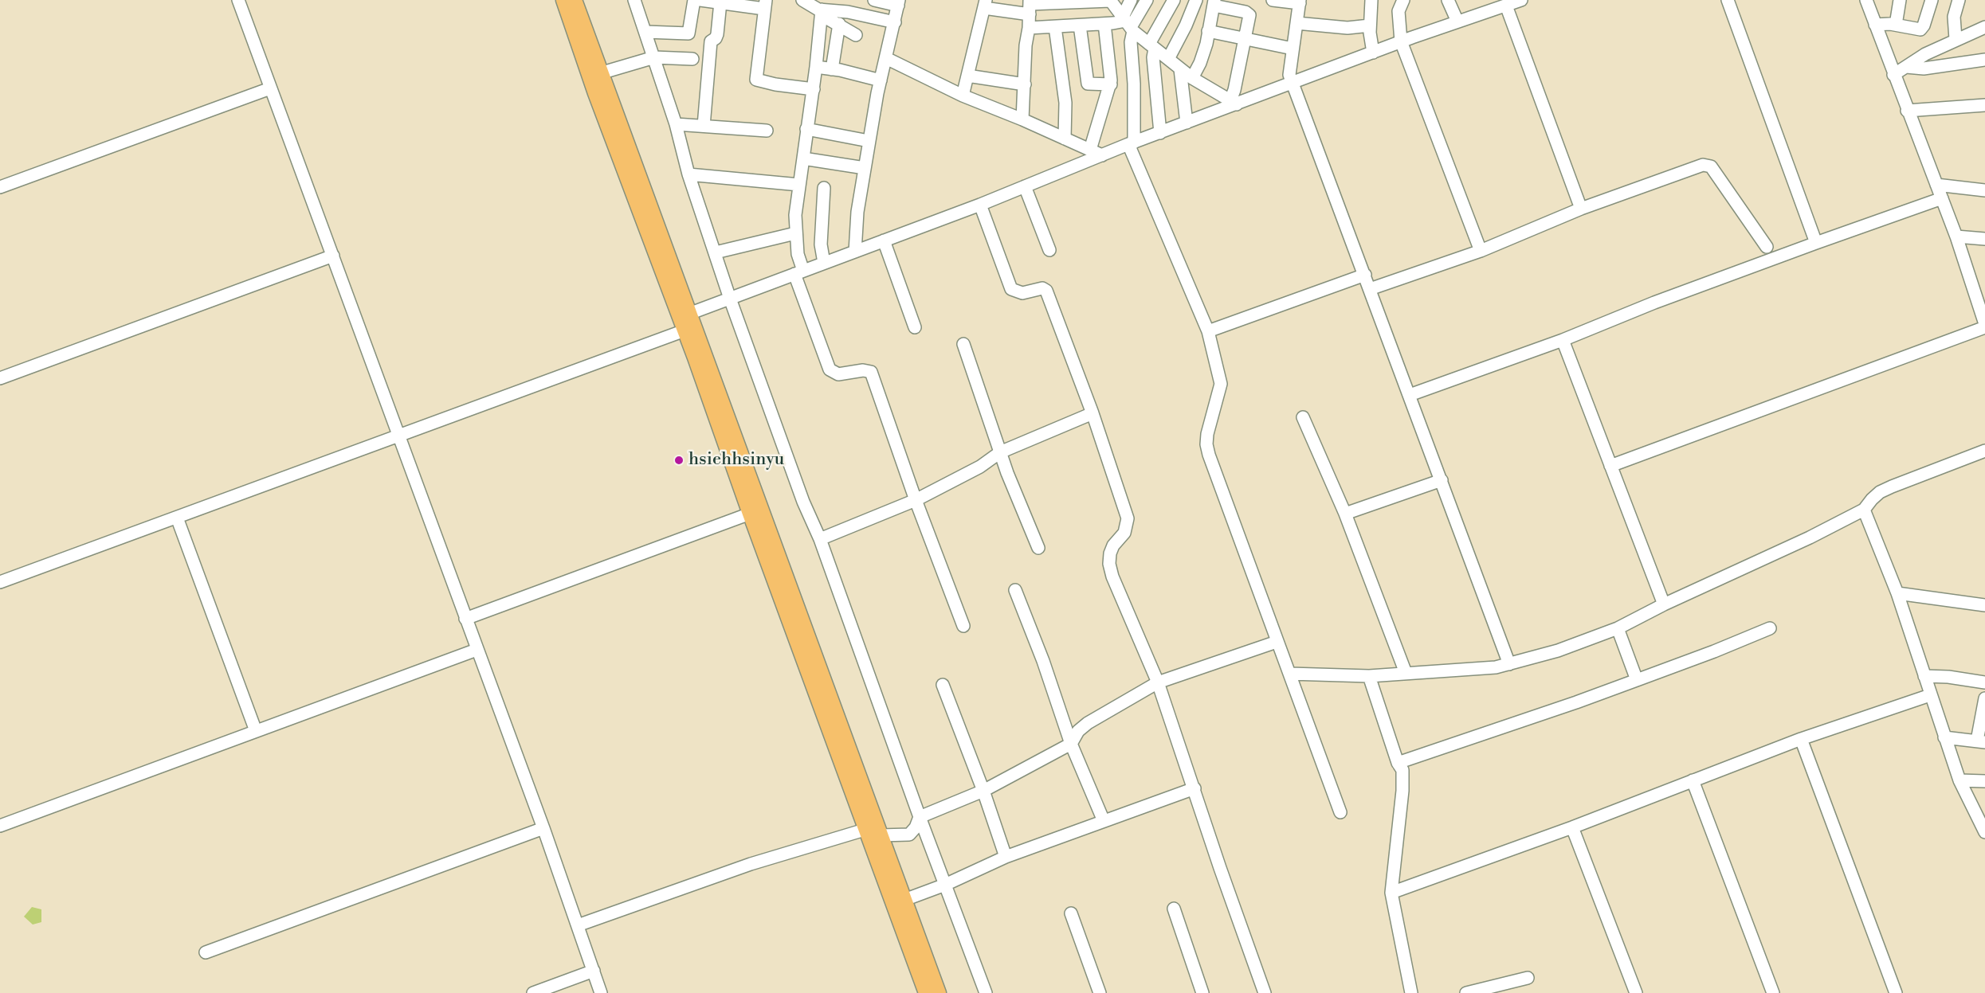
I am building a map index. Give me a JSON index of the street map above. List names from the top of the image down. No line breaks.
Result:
{"places":["hsiehhsinyu"]}
